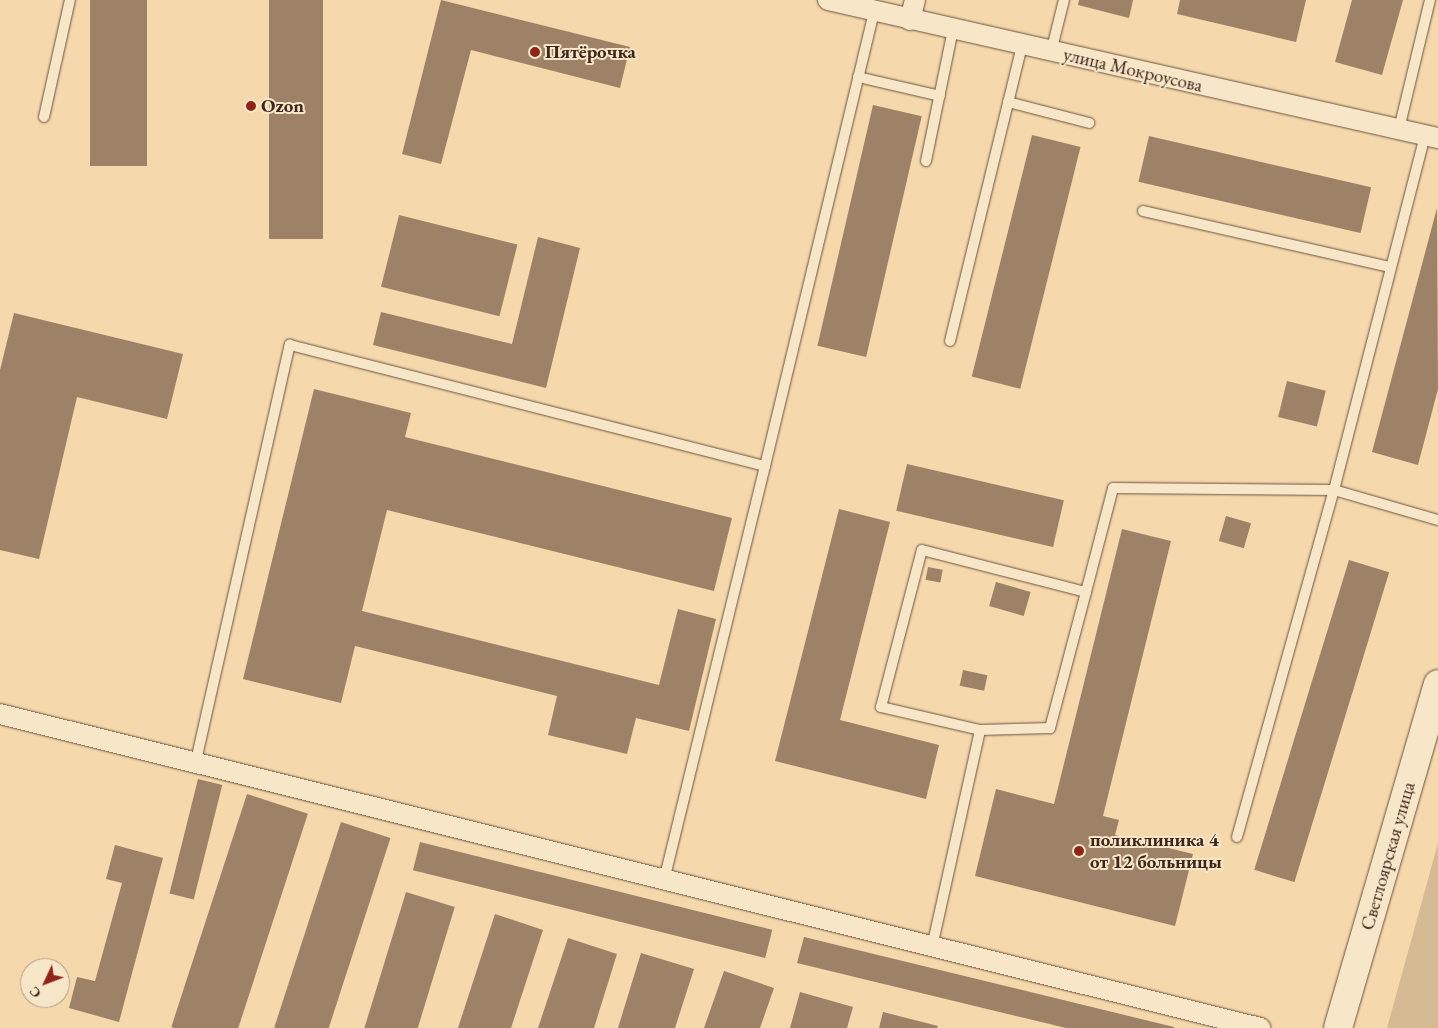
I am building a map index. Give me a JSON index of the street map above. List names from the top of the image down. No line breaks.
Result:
{"streets":{"main road":["Светлоярская улица"],"street":["улица Мокроусова"]},"places":["Пятёрочка","Ozon","поликлиника 4 от 12 больницы"],"north":"bottom left"}
